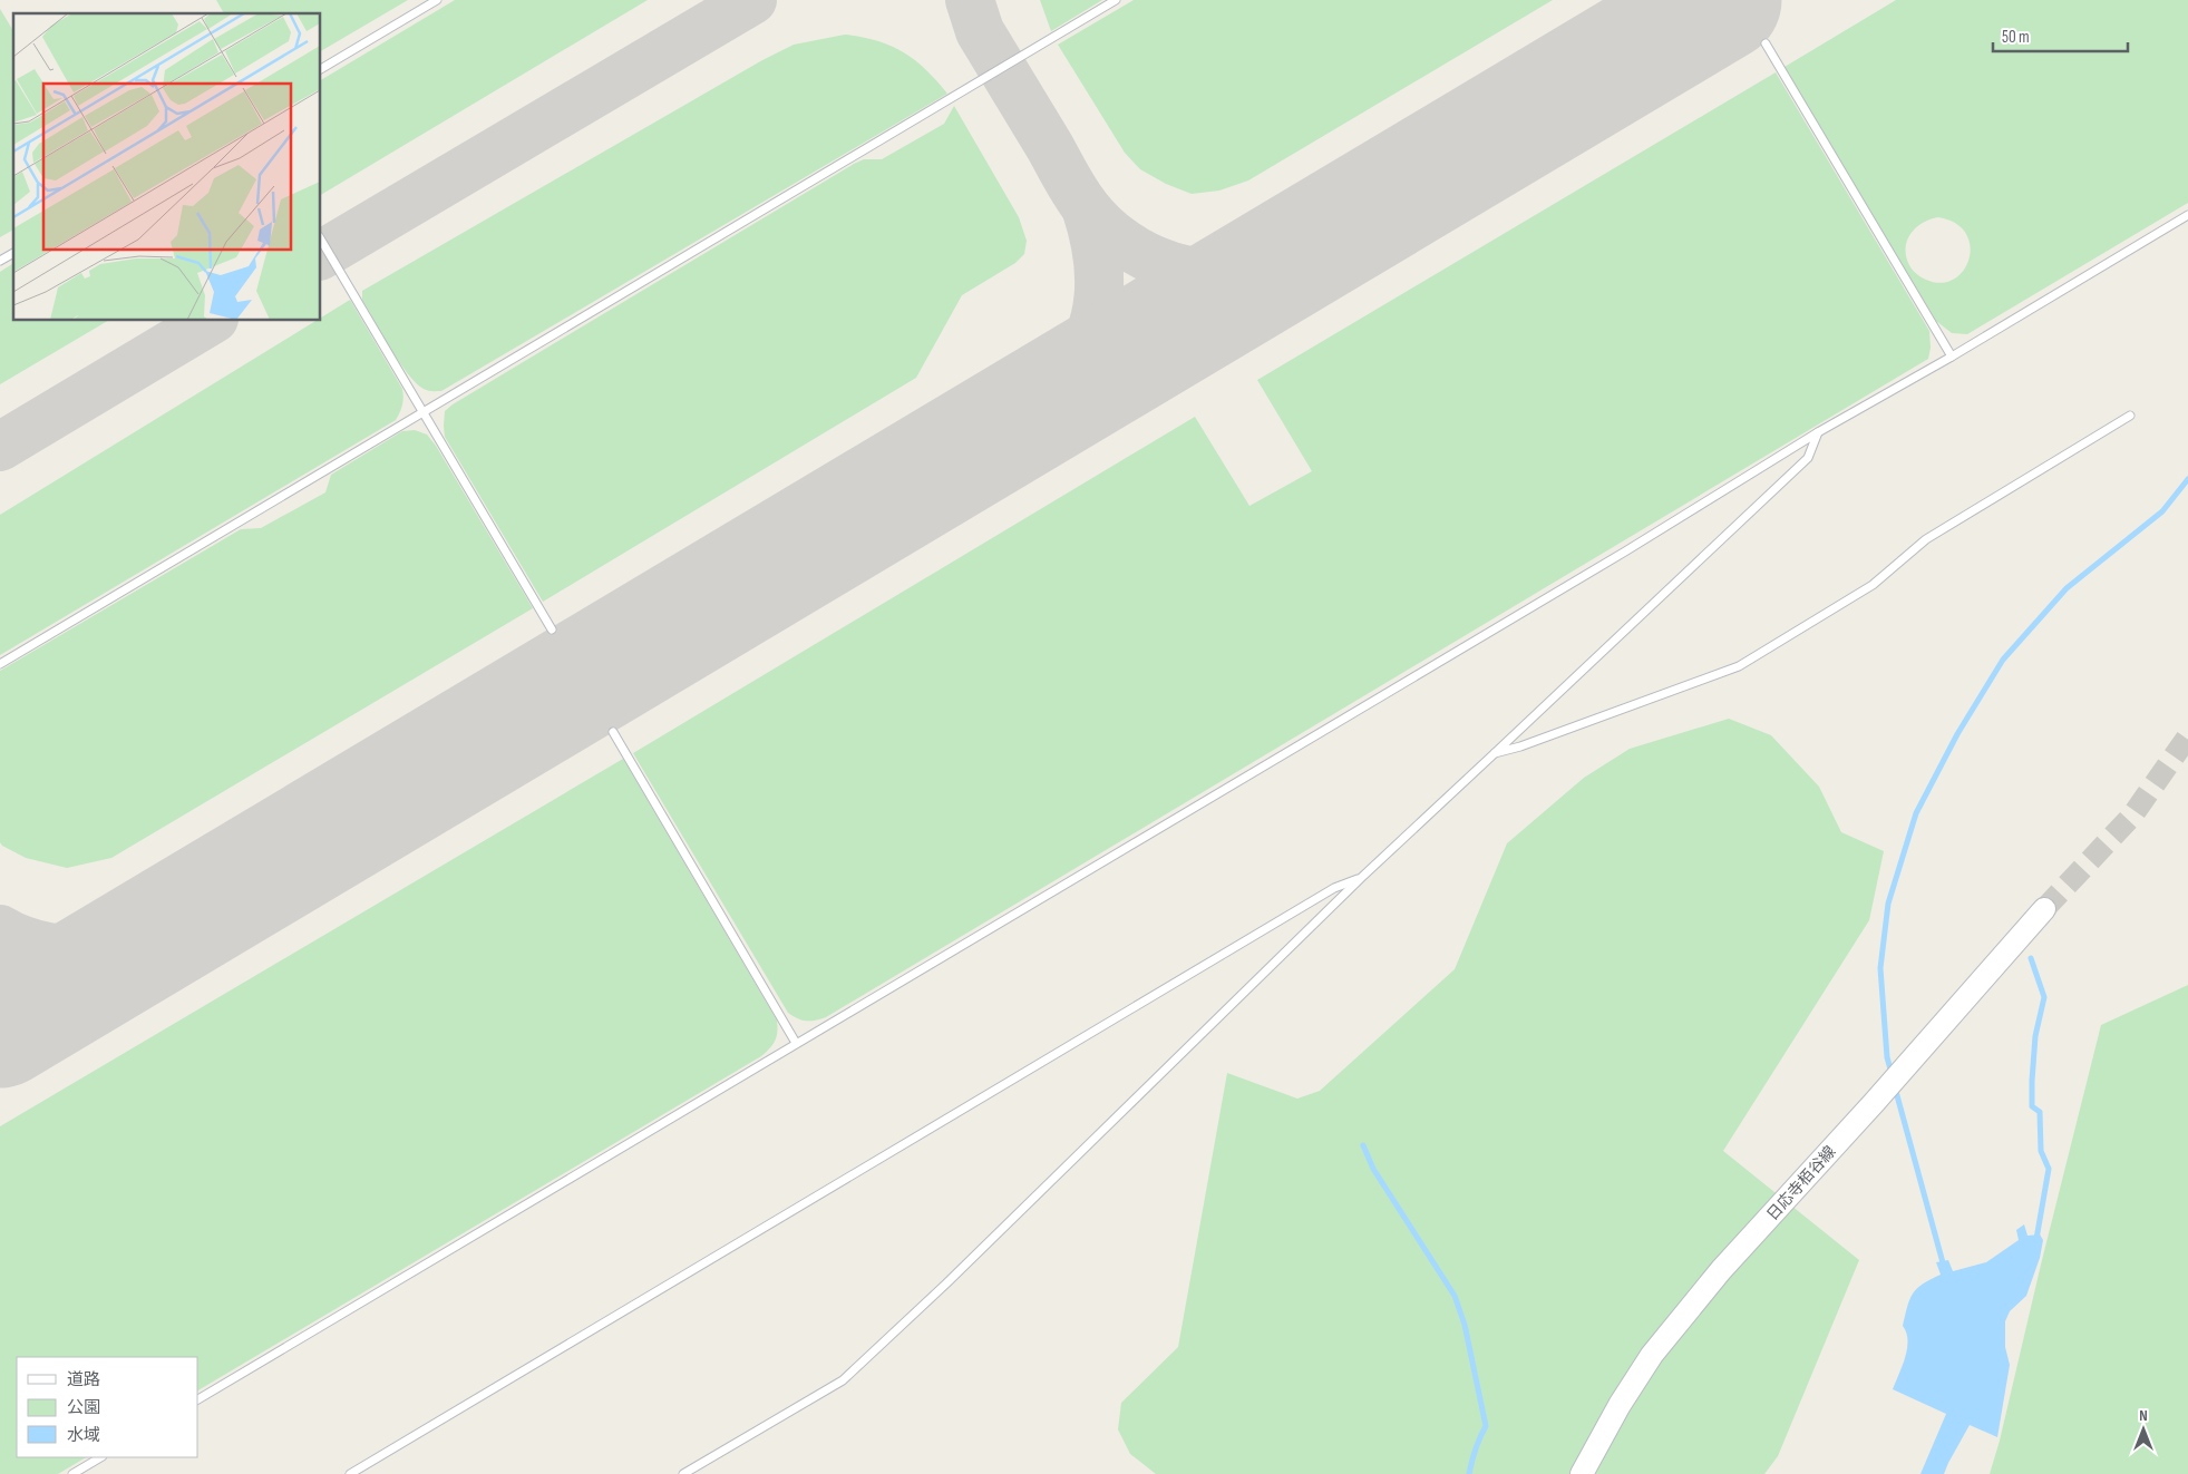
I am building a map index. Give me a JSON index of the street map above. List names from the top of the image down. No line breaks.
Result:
{"streets":{"main road":["日応寺栢谷線"]},"legend":["道路","公園","水域"],"scale_bar":"50 m","north":"top"}
